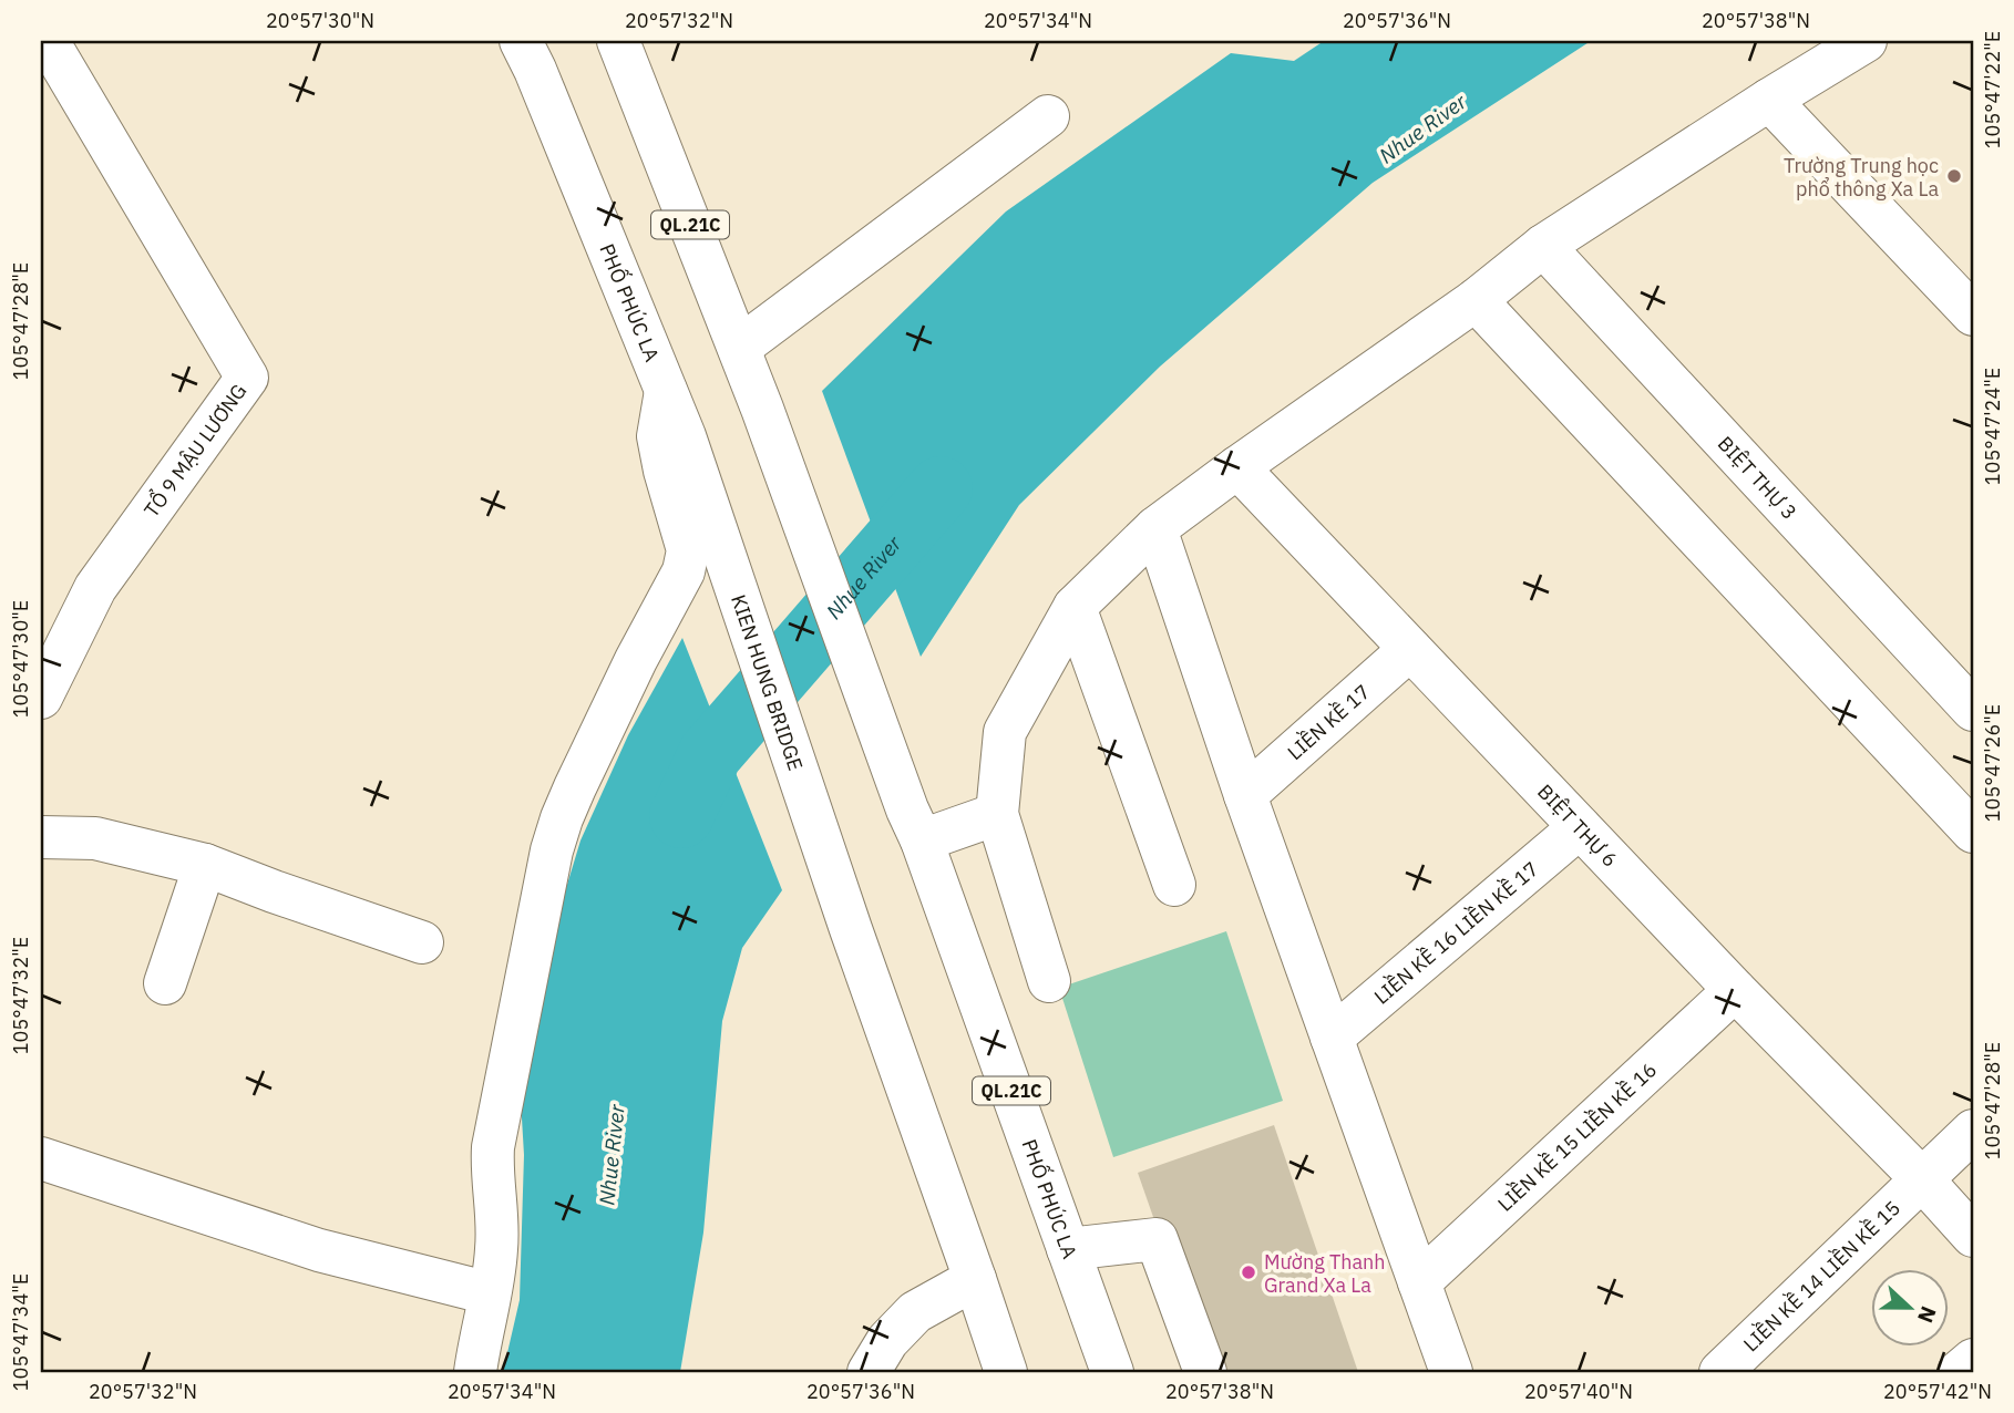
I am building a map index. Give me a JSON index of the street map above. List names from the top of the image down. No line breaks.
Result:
{"streets":{"main road":["QL.21C","PHỐ PHÚC LA","TỔ 9 MẬU LƯƠNG","BIỆT THỰ 3","KIEN HUNG BRIDGE","LIỀN KỀ 17","BIỆT THỰ 6","LIỀN KỀ 16 LIỀN KỀ 17","LIỀN KỀ 15 LIỀN KỀ 16","LIỀN KỀ 14 LIỀN KỀ 15"]},"crossings":[["QL.21C","PHỐ PHÚC LA"],["PHỐ PHÚC LA","KIEN HUNG BRIDGE"],["LIỀN KỀ 17","BIỆT THỰ 6"],["BIỆT THỰ 6","LIỀN KỀ 16 LIỀN KỀ 17"],["BIỆT THỰ 6","LIỀN KỀ 15 LIỀN KỀ 16"],["BIỆT THỰ 6","LIỀN KỀ 14 LIỀN KỀ 15"]],"water":["Nhue River"],"places":["Trường Trung học phổ thông Xa La","Mường Thanh Grand Xa La"],"north":"right","coordinates":["20°57'30\"N","20°57'32\"N","20°57'34\"N","20°57'36\"N","20°57'38\"N","105°47'22\"E","105°47'28\"E","105°47'24\"E","105°47'30\"E","105°47'26\"E","105°47'32\"E","105°47'34\"E","20°57'40\"N","20°57'42\"N"]}
